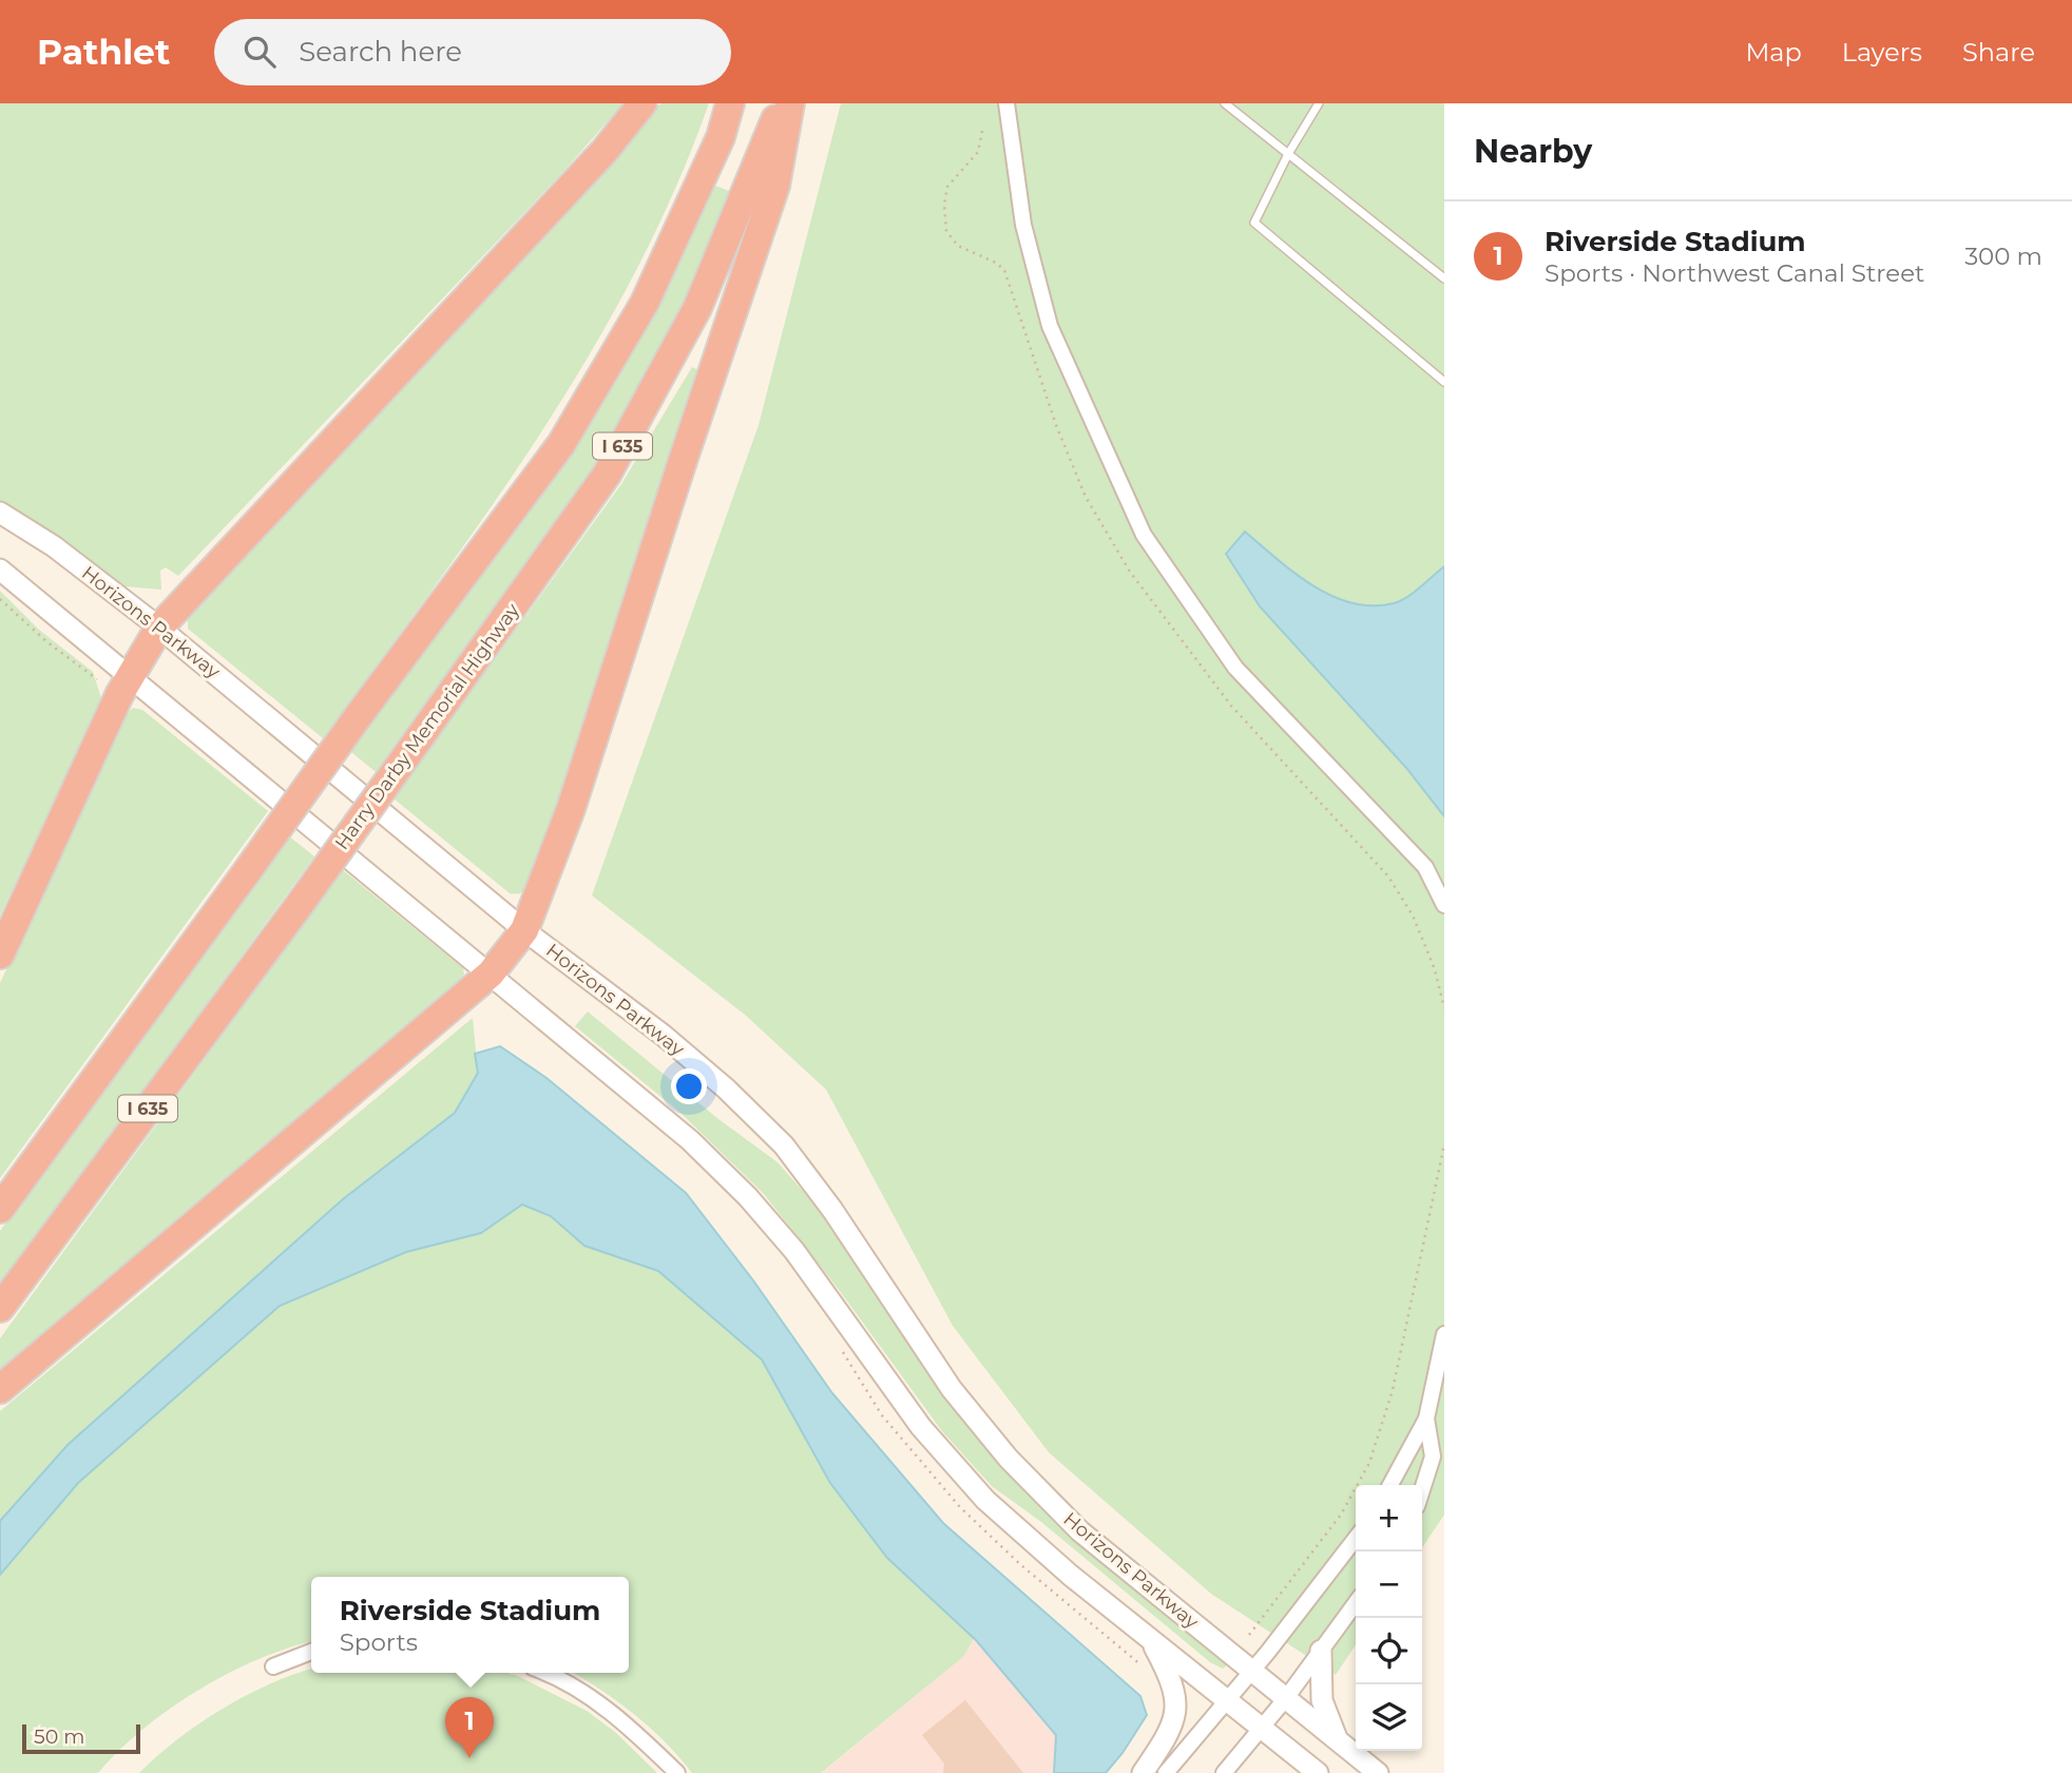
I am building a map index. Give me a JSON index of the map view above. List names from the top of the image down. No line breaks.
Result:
{"streets":{"highway":["I 635","Harry Darby Memorial Highway"],"main road":["Horizons Parkway"]},"scale_bar":"50 m","page":{"header":"Pathlet","search":"Search here","nav":["Map","Layers","Share"],"heading":"Nearby","list":[{"mark":"1","name":"Riverside Stadium","note":"Sports · Northwest Canal Street","value":"300 m"}],"map_buttons":["+","−"],"popup":["Riverside Stadium","Sports"],"pins":"1","scale":"50 m"}}
